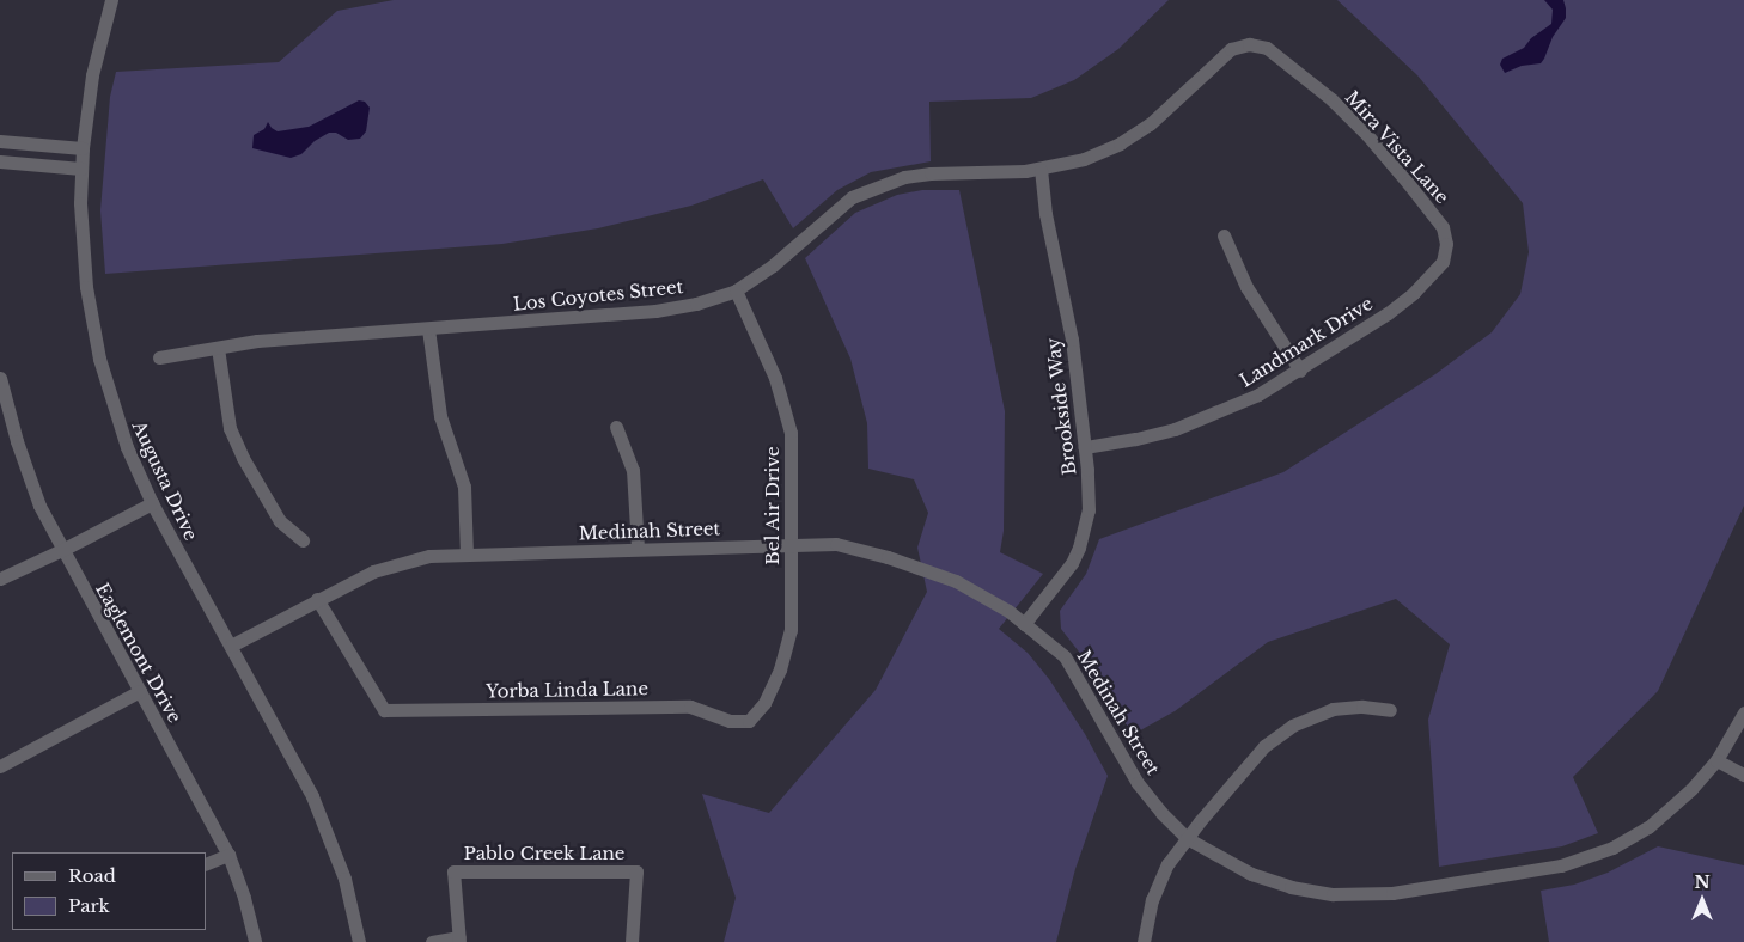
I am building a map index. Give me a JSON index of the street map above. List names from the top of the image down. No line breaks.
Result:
{"streets":{"street":["Mira Vista Lane","Los Coyotes Street","Landmark Drive","Brookside Way","Augusta Drive","Bel Air Drive","Medinah Street","Eaglemont Drive","Yorba Linda Lane","Pablo Creek Lane"]},"crossings":[["Mira Vista Lane","Los Coyotes Street"],["Mira Vista Lane","Landmark Drive"],["Los Coyotes Street","Brookside Way"],["Los Coyotes Street","Bel Air Drive"],["Landmark Drive","Brookside Way"],["Brookside Way","Medinah Street"],["Augusta Drive","Medinah Street"],["Bel Air Drive","Medinah Street"],["Bel Air Drive","Yorba Linda Lane"],["Medinah Street","Yorba Linda Lane"]],"legend":["Road","Park"],"north":"top"}
